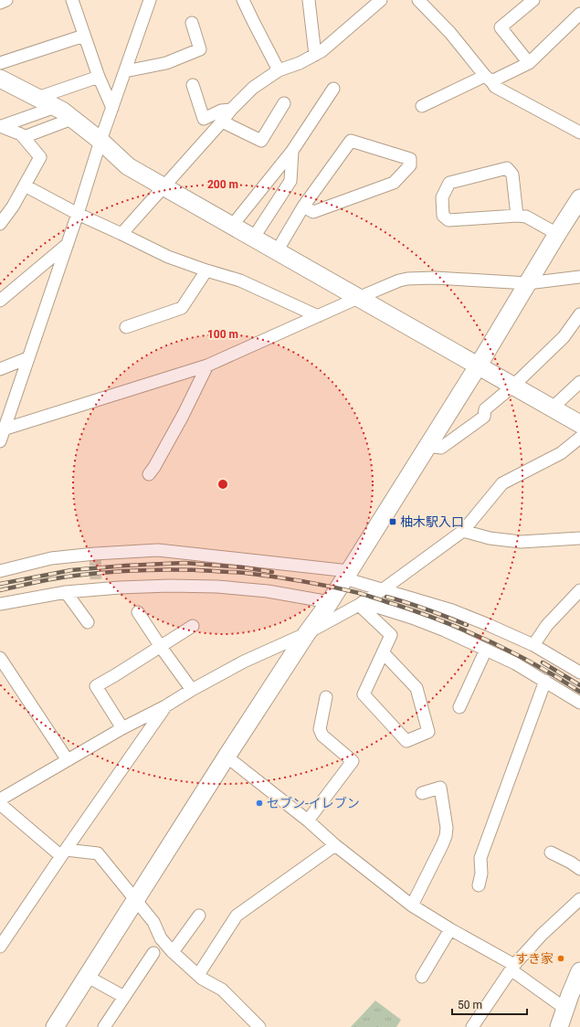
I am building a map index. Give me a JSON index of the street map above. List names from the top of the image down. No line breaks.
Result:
{"places":{"transit":["柚木駅入口"],"other":["セブン-イレブン","すき家"]},"scale_bar":"50 m","rings":["200 m","100 m"]}
